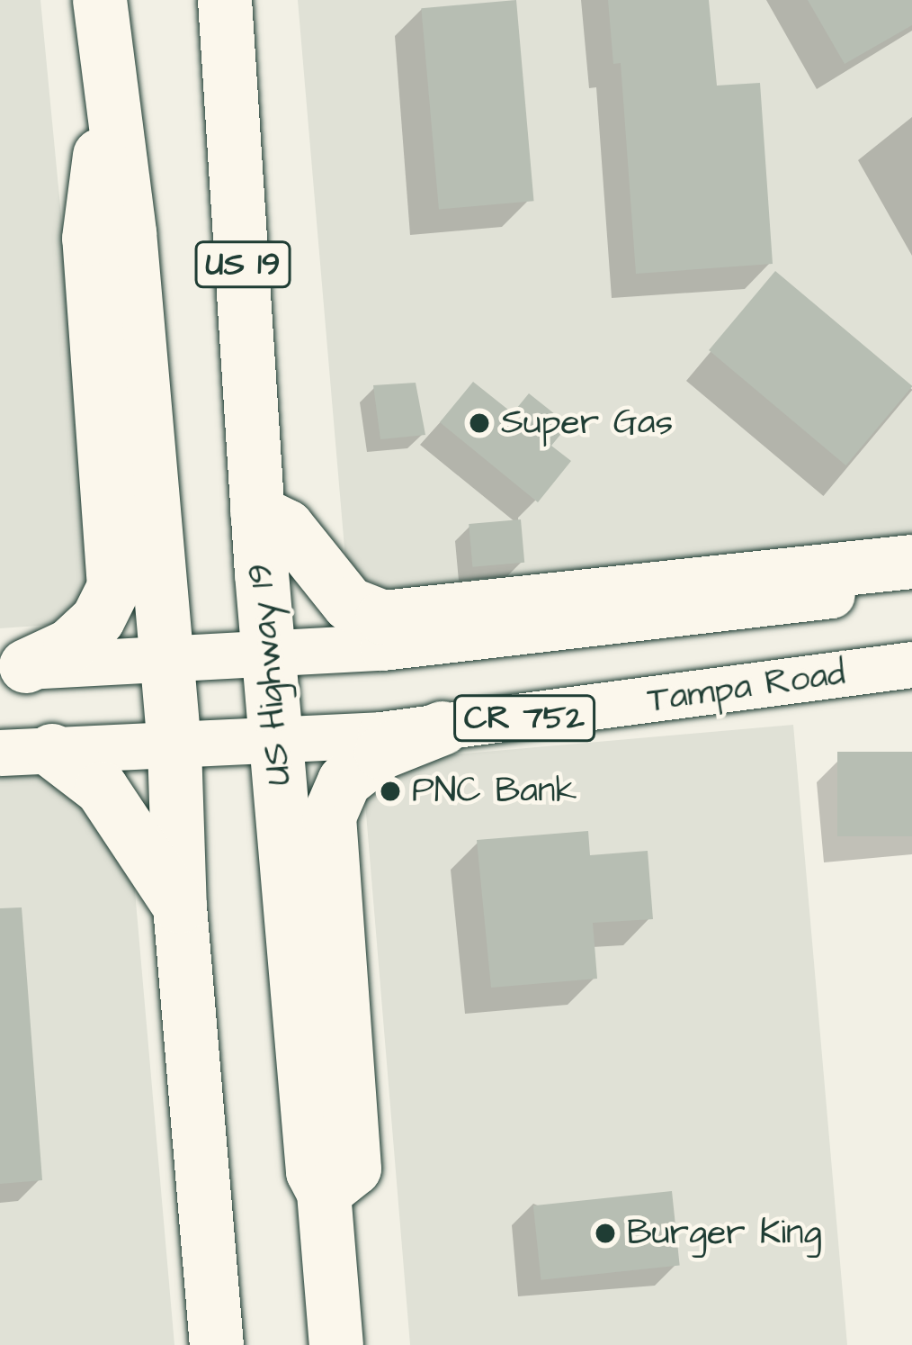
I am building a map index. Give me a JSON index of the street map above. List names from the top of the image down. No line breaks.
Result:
{"streets":{"highway":["US 19","US Highway 19"],"main road":["Tampa Road","CR 752"]},"crossings":[["US Highway 19","Tampa Road"],["US Highway 19","CR 752"]],"places":["Super Gas","PNC Bank","Burger King"]}
